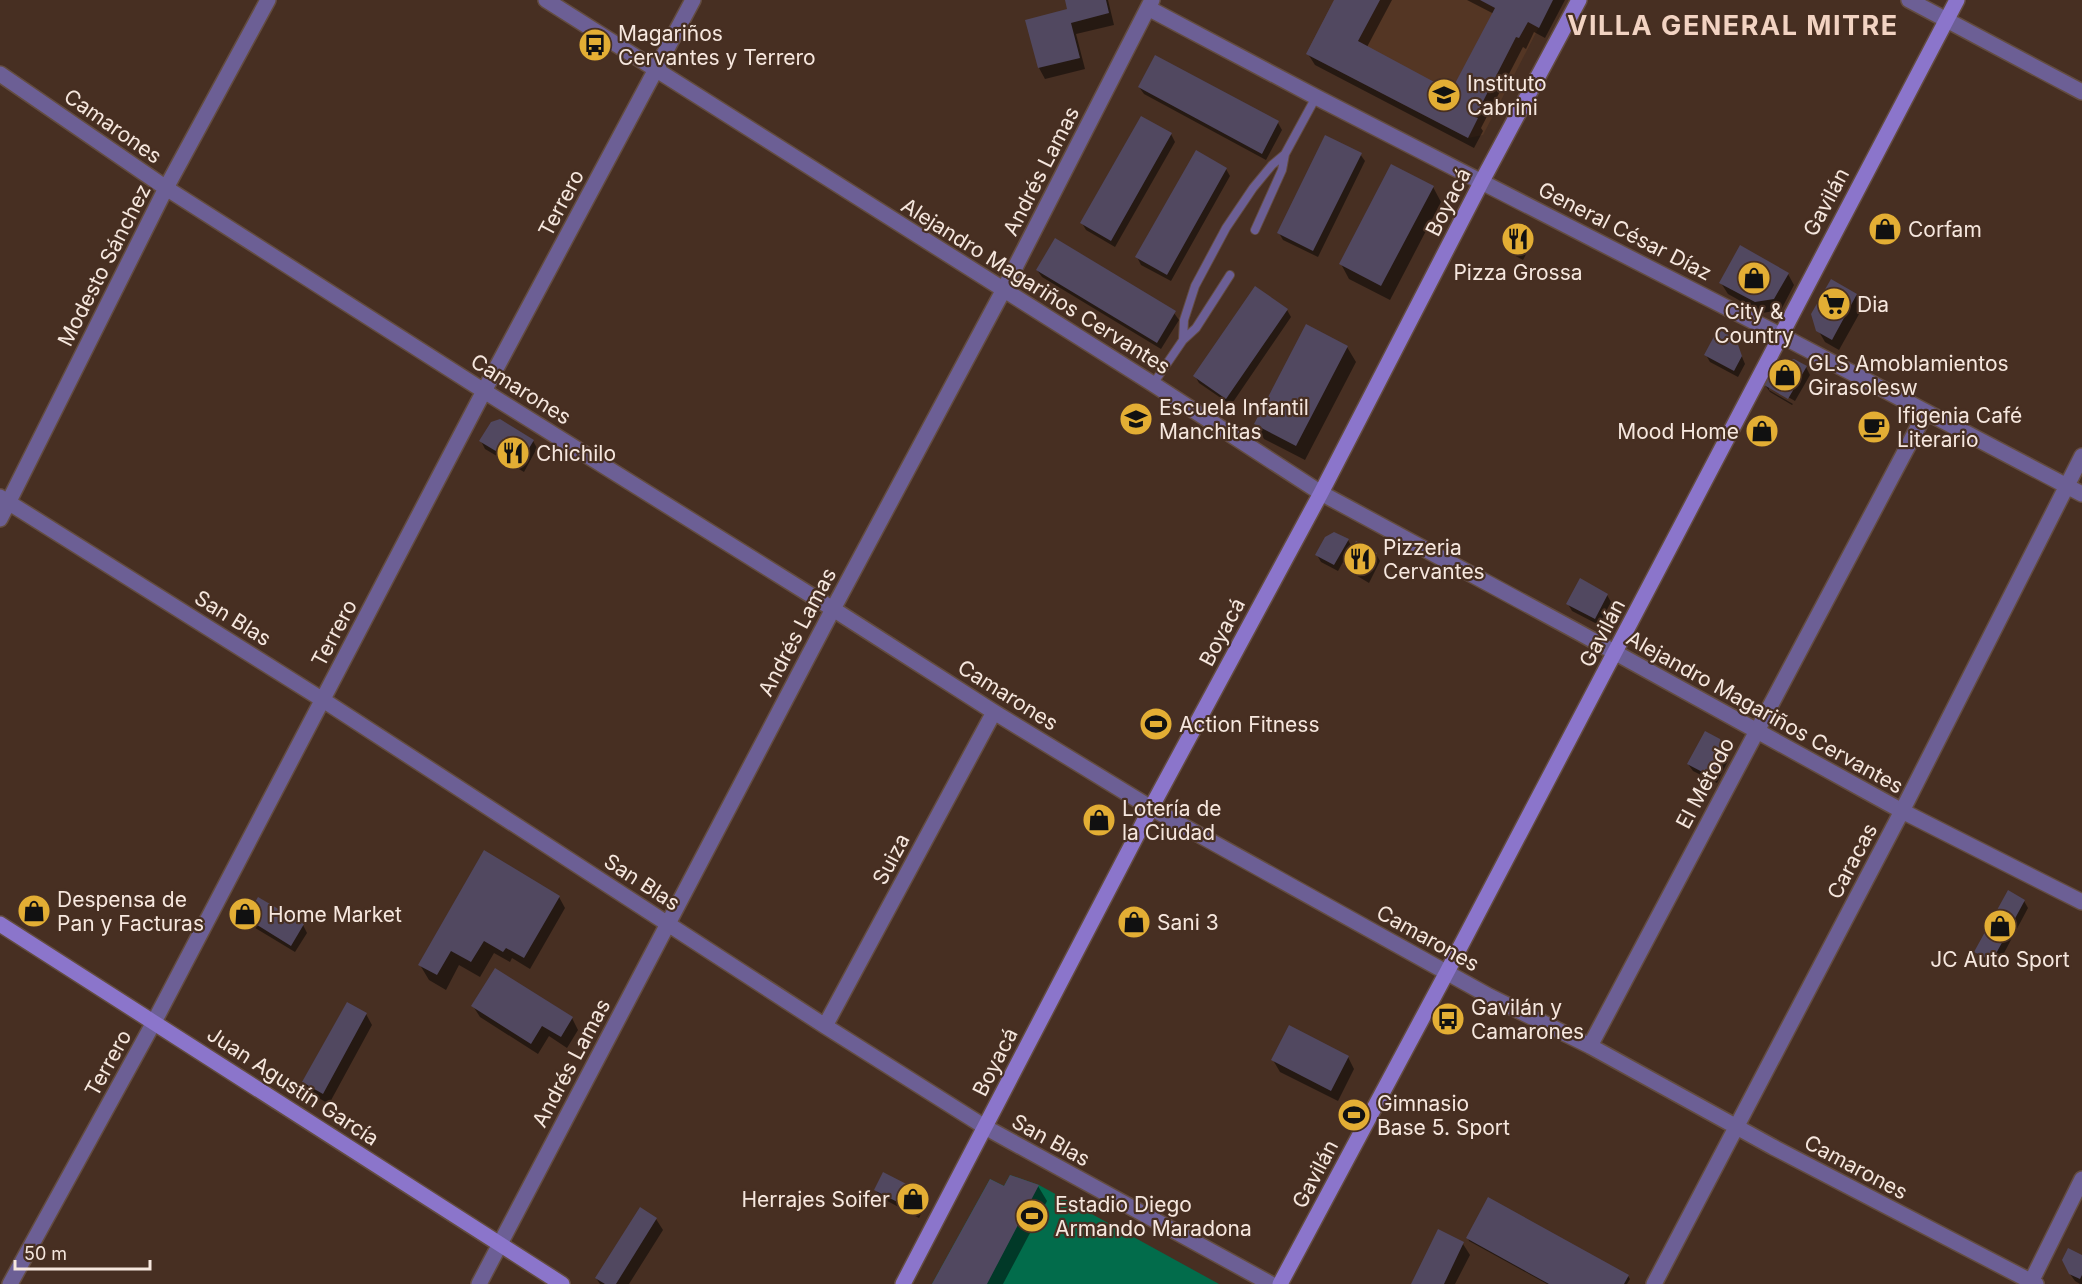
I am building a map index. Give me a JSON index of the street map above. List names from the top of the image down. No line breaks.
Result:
{"streets":{"street":["Camarones","Andrés Lamas","Boyacá","Gavilán","Terrero","General César Díaz","Modesto Sánchez","Alejandro Magariños Cervantes","San Blas","El Método","Suiza","Caracas","Juan Agustín García"]},"crossings":[["Camarones","Andrés Lamas"],["Camarones","Boyacá"],["Camarones","Gavilán"],["Camarones","Terrero"],["Camarones","Modesto Sánchez"],["Camarones","El Método"],["Camarones","Suiza"],["Camarones","Caracas"],["Andrés Lamas","General César Díaz"],["Andrés Lamas","Alejandro Magariños Cervantes"],["Andrés Lamas","San Blas"],["Andrés Lamas","Juan Agustín García"],["Boyacá","General César Díaz"],["Boyacá","Alejandro Magariños Cervantes"],["Boyacá","San Blas"],["Gavilán","General César Díaz"],["Gavilán","Alejandro Magariños Cervantes"],["Terrero","Alejandro Magariños Cervantes"],["Terrero","San Blas"],["Terrero","Juan Agustín García"],["General César Díaz","El Método"],["General César Díaz","Caracas"],["Modesto Sánchez","San Blas"],["Alejandro Magariños Cervantes","El Método"],["Alejandro Magariños Cervantes","Caracas"],["San Blas","Suiza"]],"districts":["VILLA GENERAL MITRE"],"places":{"bus stop":["Magariños Cervantes y Terrero","Gavilán y Camarones"],"school or university":["Instituto Cabrini","Escuela Infantil Manchitas"],"shop":["Corfam","City & Country","GLS Amoblamientos Girasolesw","Mood Home","Lotería de la Ciudad","Despensa de Pan y Facturas","Home Market","Sani 3","JC Auto Sport","Herrajes Soifer"],"restaurant":["Pizza Grossa","Chichilo","Pizzeria Cervantes"],"supermarket":["Dia"],"cafe":["Ifigenia Café Literario"],"sports":["Action Fitness","Gimnasio Base 5. Sport","Estadio Diego Armando Maradona"]},"scale_bar":"50 m"}
